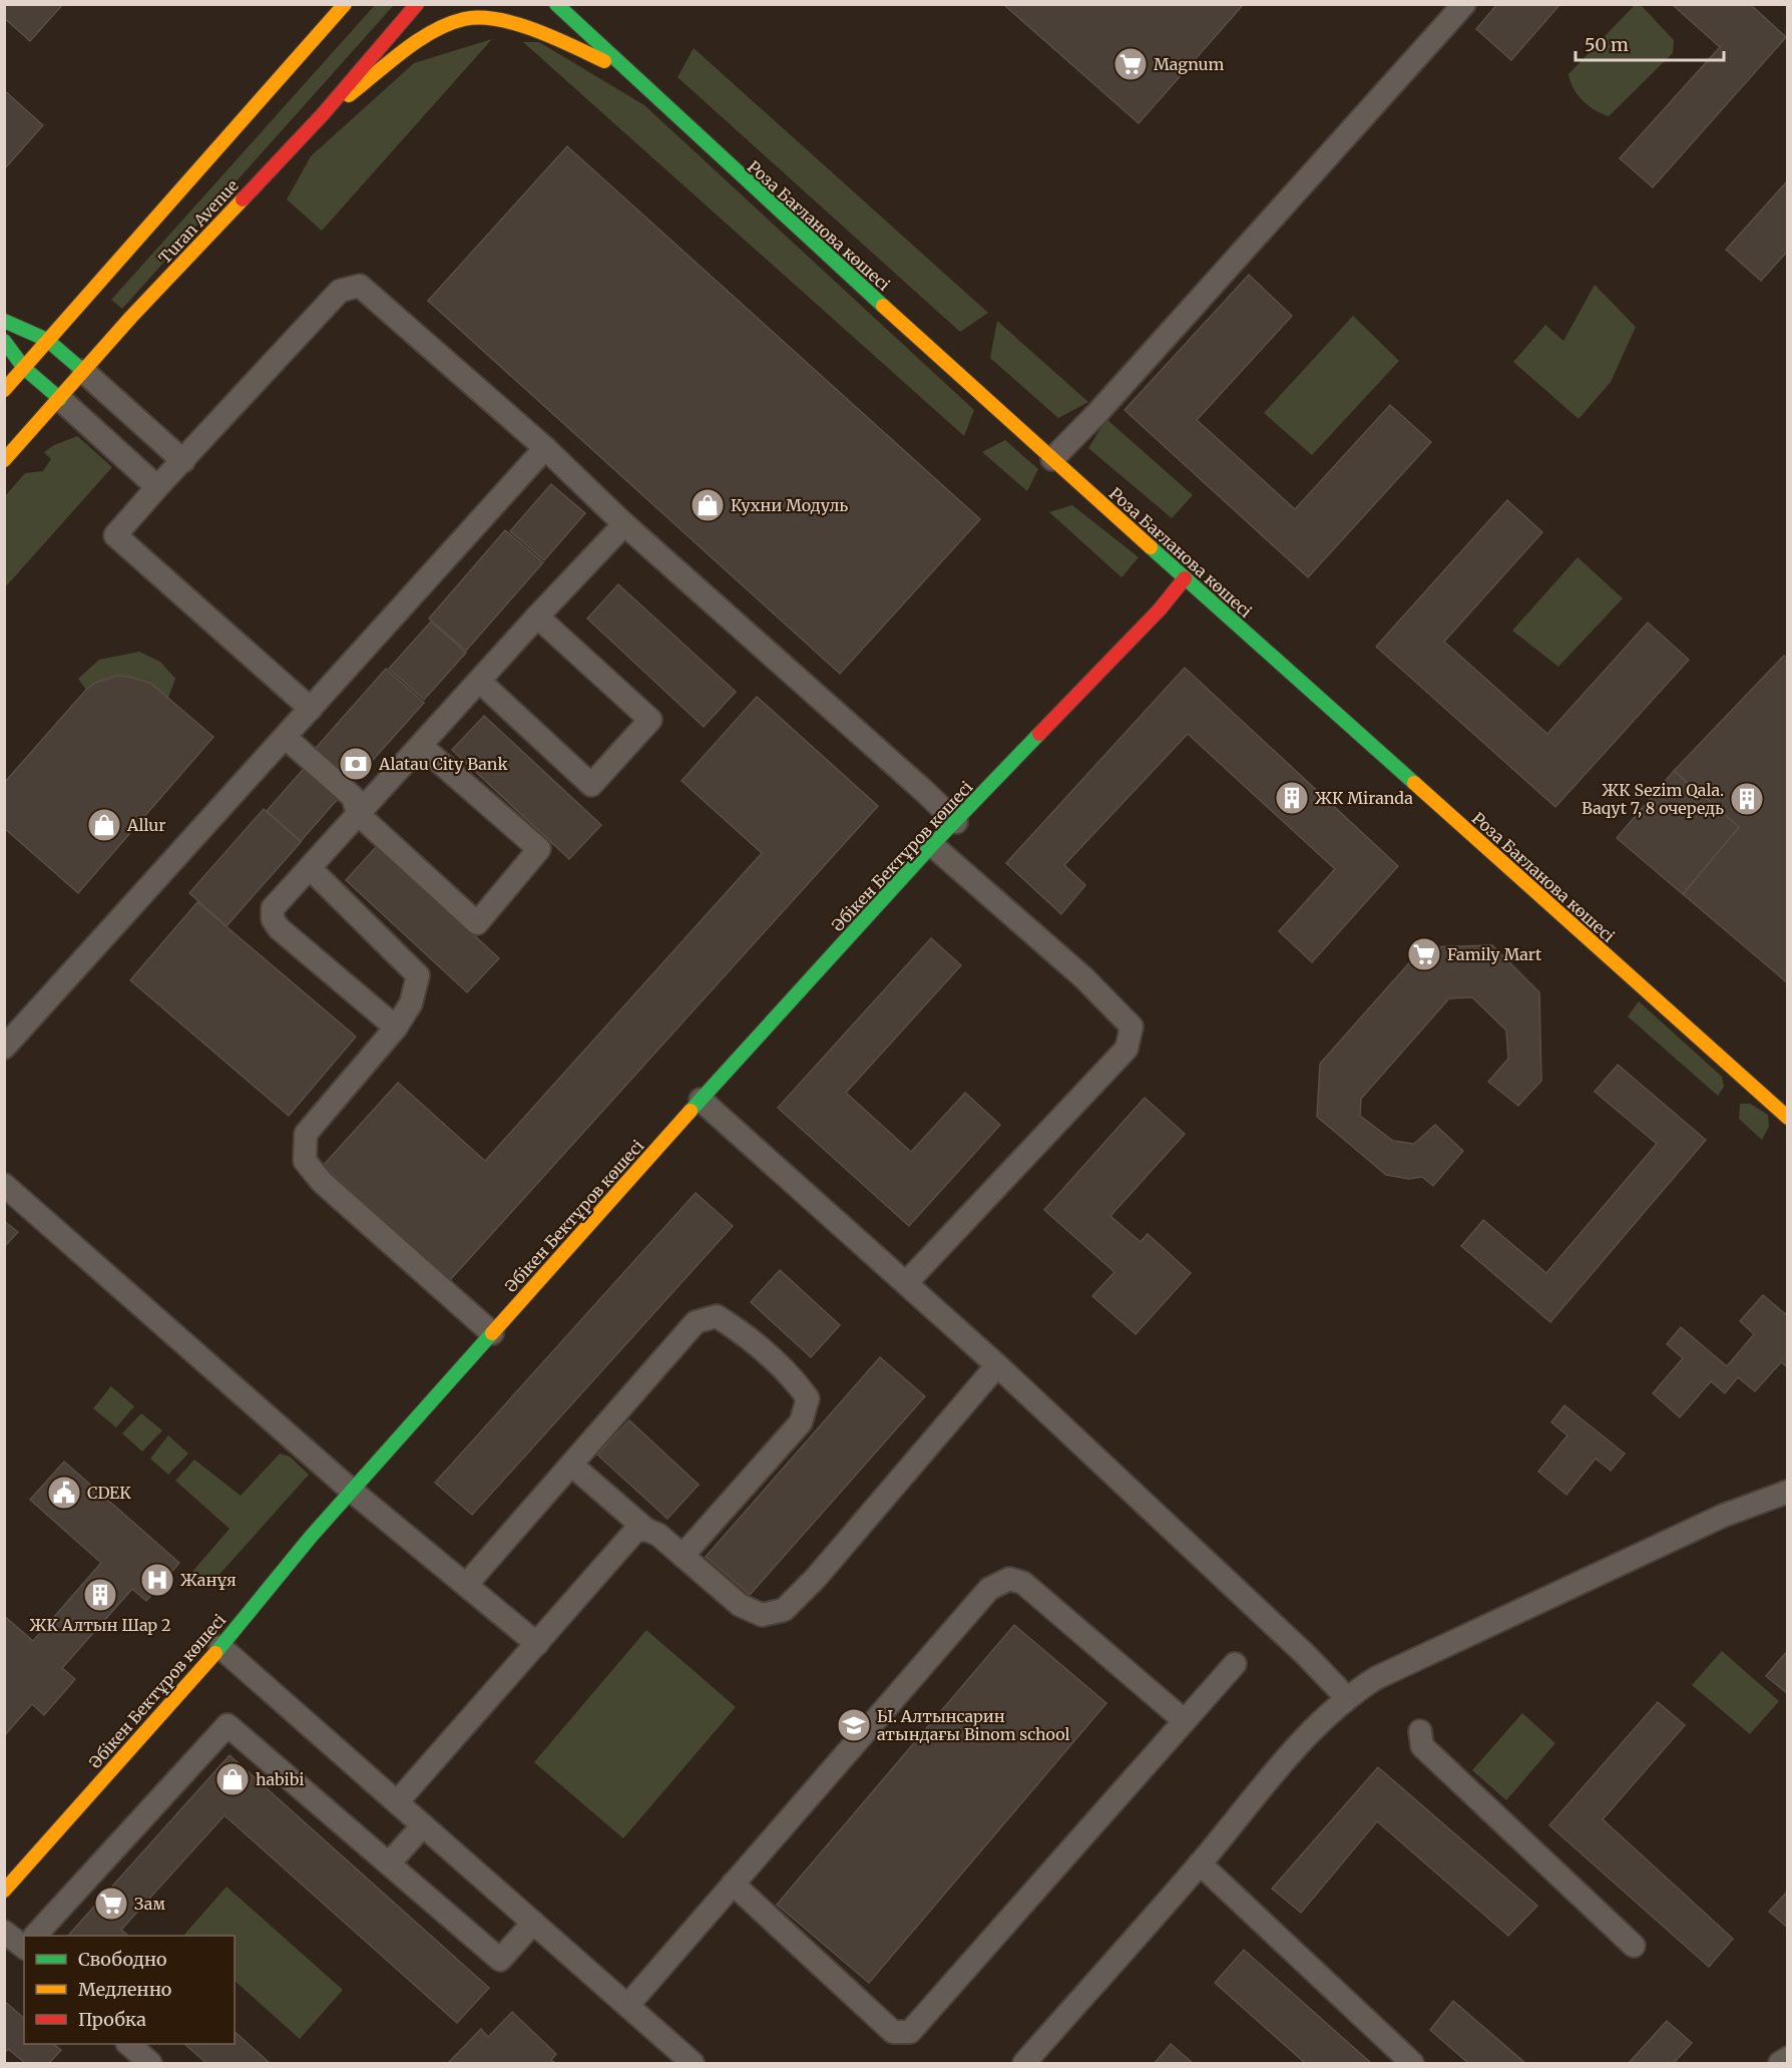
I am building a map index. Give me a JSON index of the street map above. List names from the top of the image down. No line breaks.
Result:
{"streets":{"street":["Turan Avenue","Роза Бағланова көшесі","Әбікен Бектұров көшесі"]},"crossings":[["Роза Бағланова көшесі","Әбікен Бектұров көшесі"]],"places":{"supermarket":["Magnum","Family Mart","Зам"],"shop":["Кухни Модуль","Allur","habibi"],"bank":["Alatau City Bank"],"building":["ЖК Miranda","ЖК Sezim Qala. Baqyt 7, 8 очередь","ЖК Алтын Шар 2"],"public building":["CDEK"],"hospital":["Жанұя"],"school or university":["Ы. Алтынсарин атындағы Binom school"]},"legend":["Свободно","Медленно","Пробка"],"scale_bar":"50 m"}
